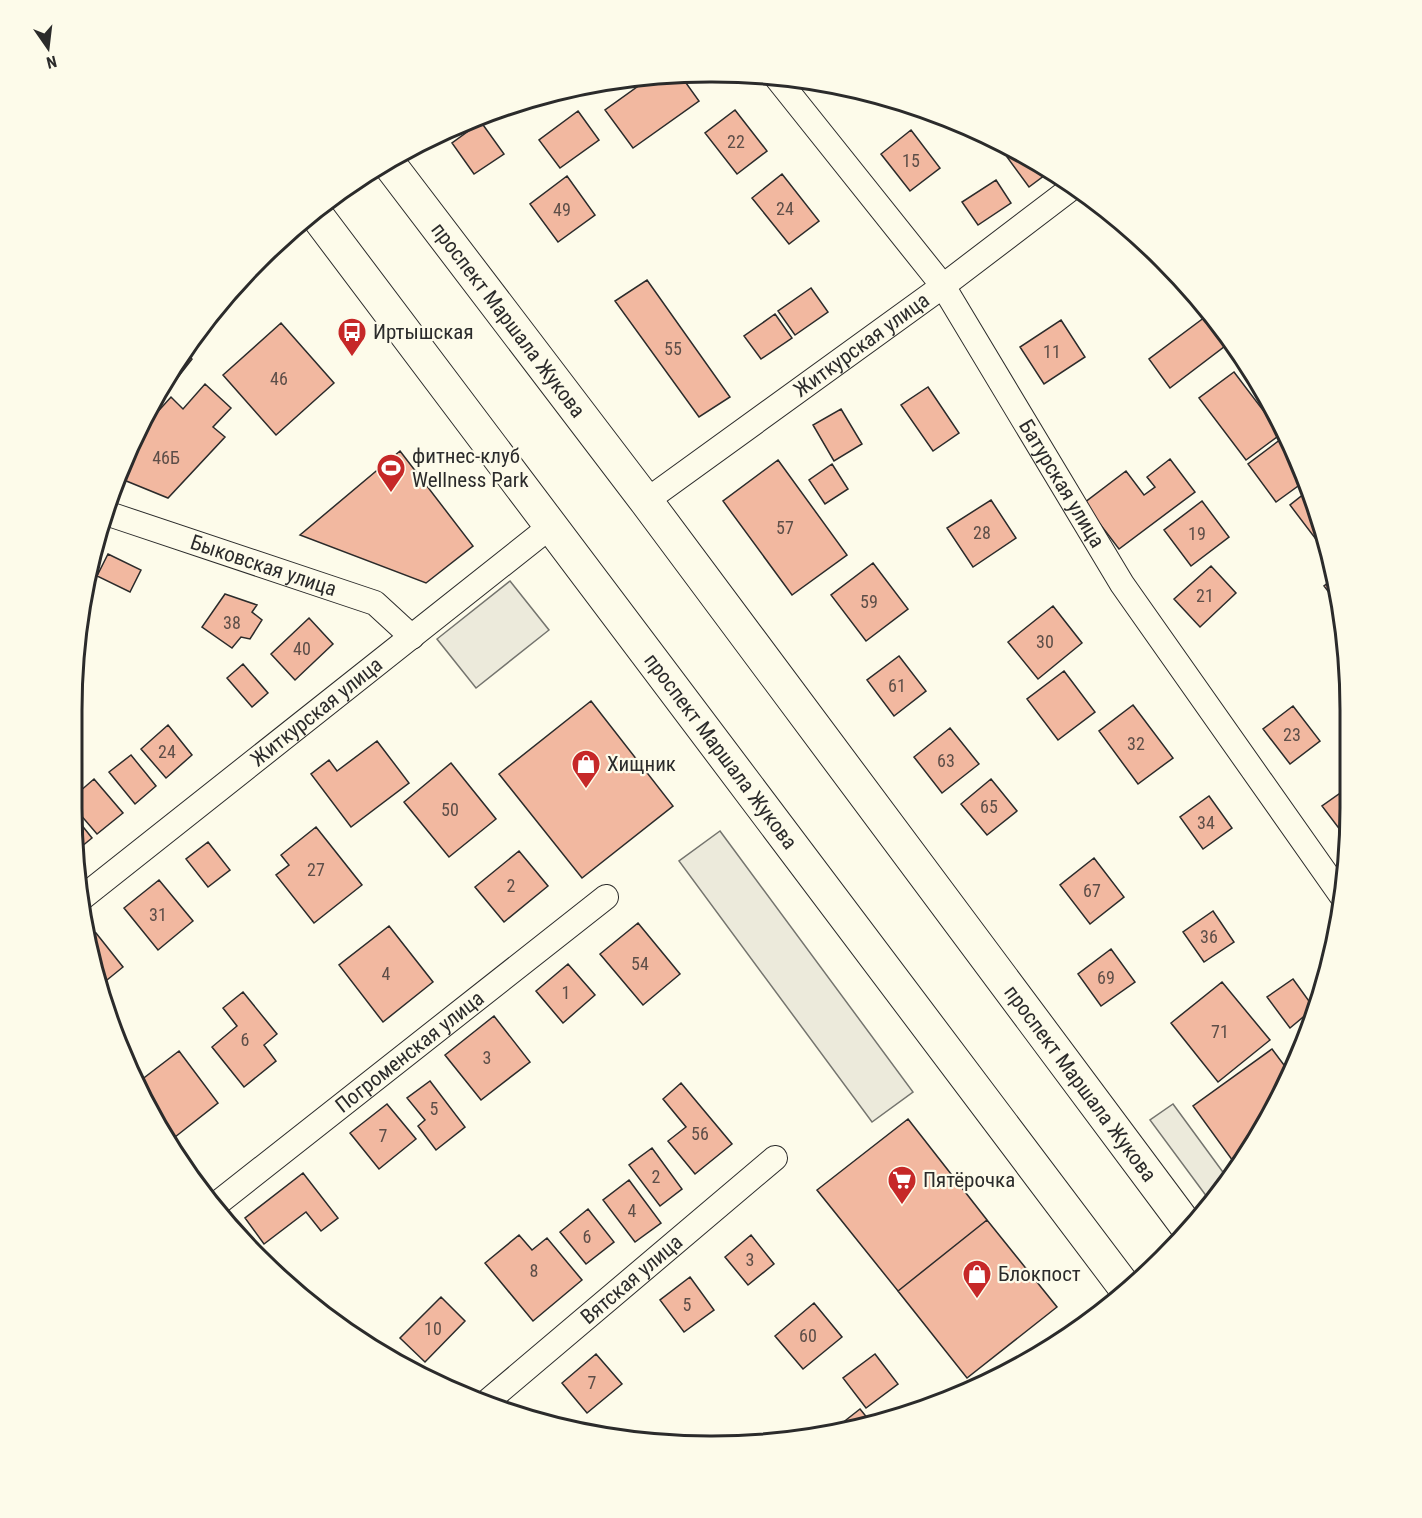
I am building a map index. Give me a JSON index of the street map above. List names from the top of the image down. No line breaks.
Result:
{"streets":{"highway":["проспект Маршала Жукова"],"street":["Житкурская улица","Батурская улица","Быковская улица","Погроменская улица","Вятская улица"]},"crossings":[["проспект Маршала Жукова","Житкурская улица"],["Житкурская улица","Батурская улица"],["Житкурская улица","Быковская улица"]],"places":{"bus stop":["Иртышская"],"sports":["фитнес-клуб Wellness Park"],"shop":["Хищник","Блокпост"],"supermarket":["Пятёрочка"]},"house_numbers":["22","15","24","49","55","11","46","46Б","57","28","19","21","59","38","30","40","61","23","32","24","63","65","50","34","27","2","67","31","36","54","4","69","1","71","6","3","5","56","7","2","4","6","3","8","5","10","60","7"],"north":"bottom"}
